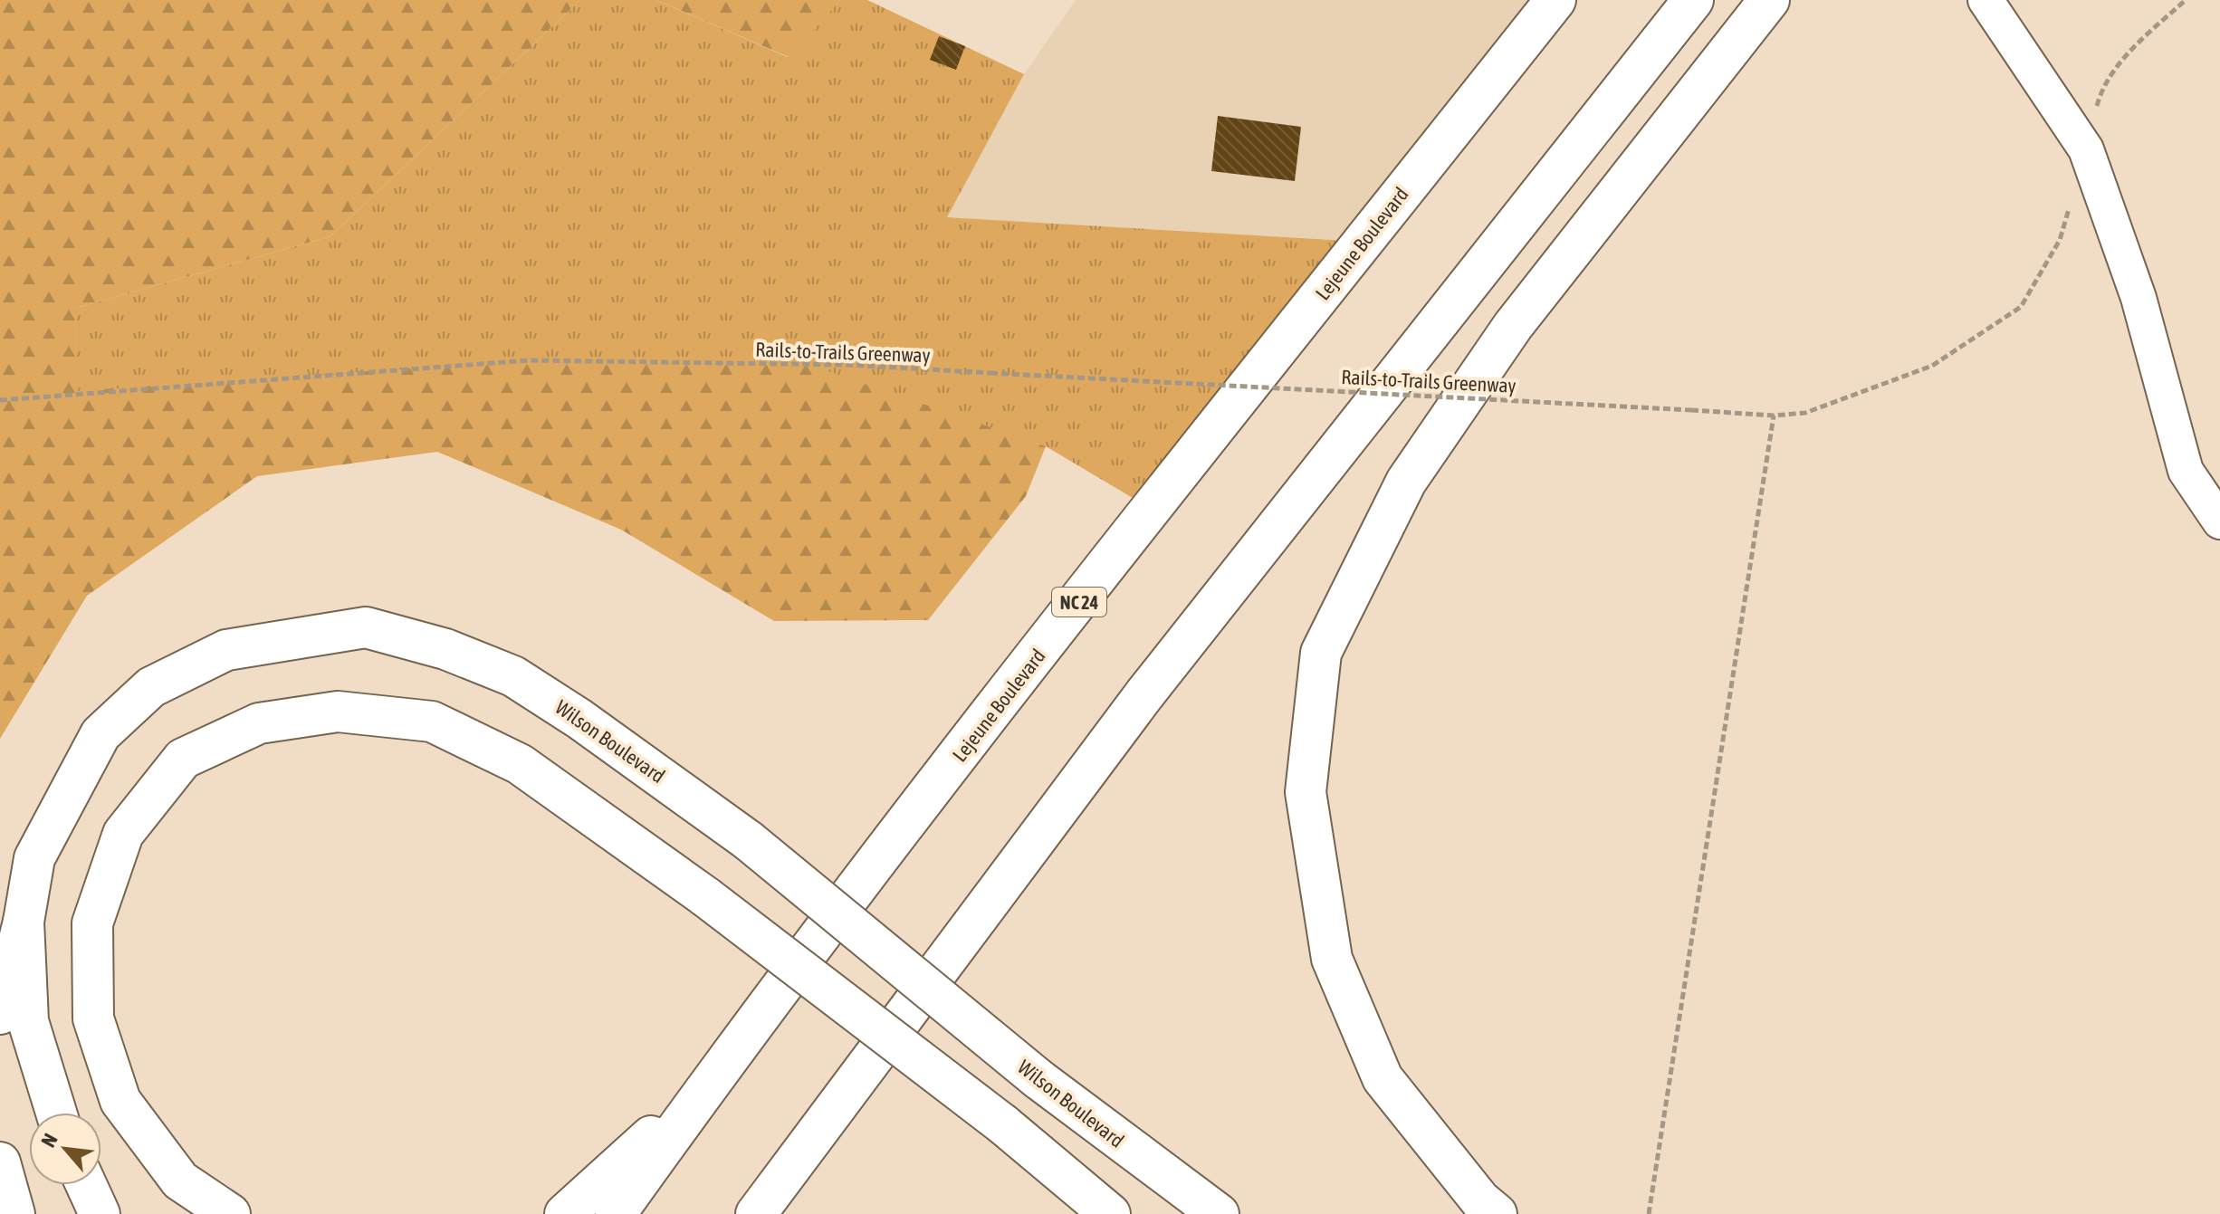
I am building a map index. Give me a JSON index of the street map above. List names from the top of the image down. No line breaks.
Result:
{"streets":{"main road":["Lejeune Boulevard","NC 24","Wilson Boulevard"],"path":["Rails-to-Trails Greenway"]},"north":"top left"}
